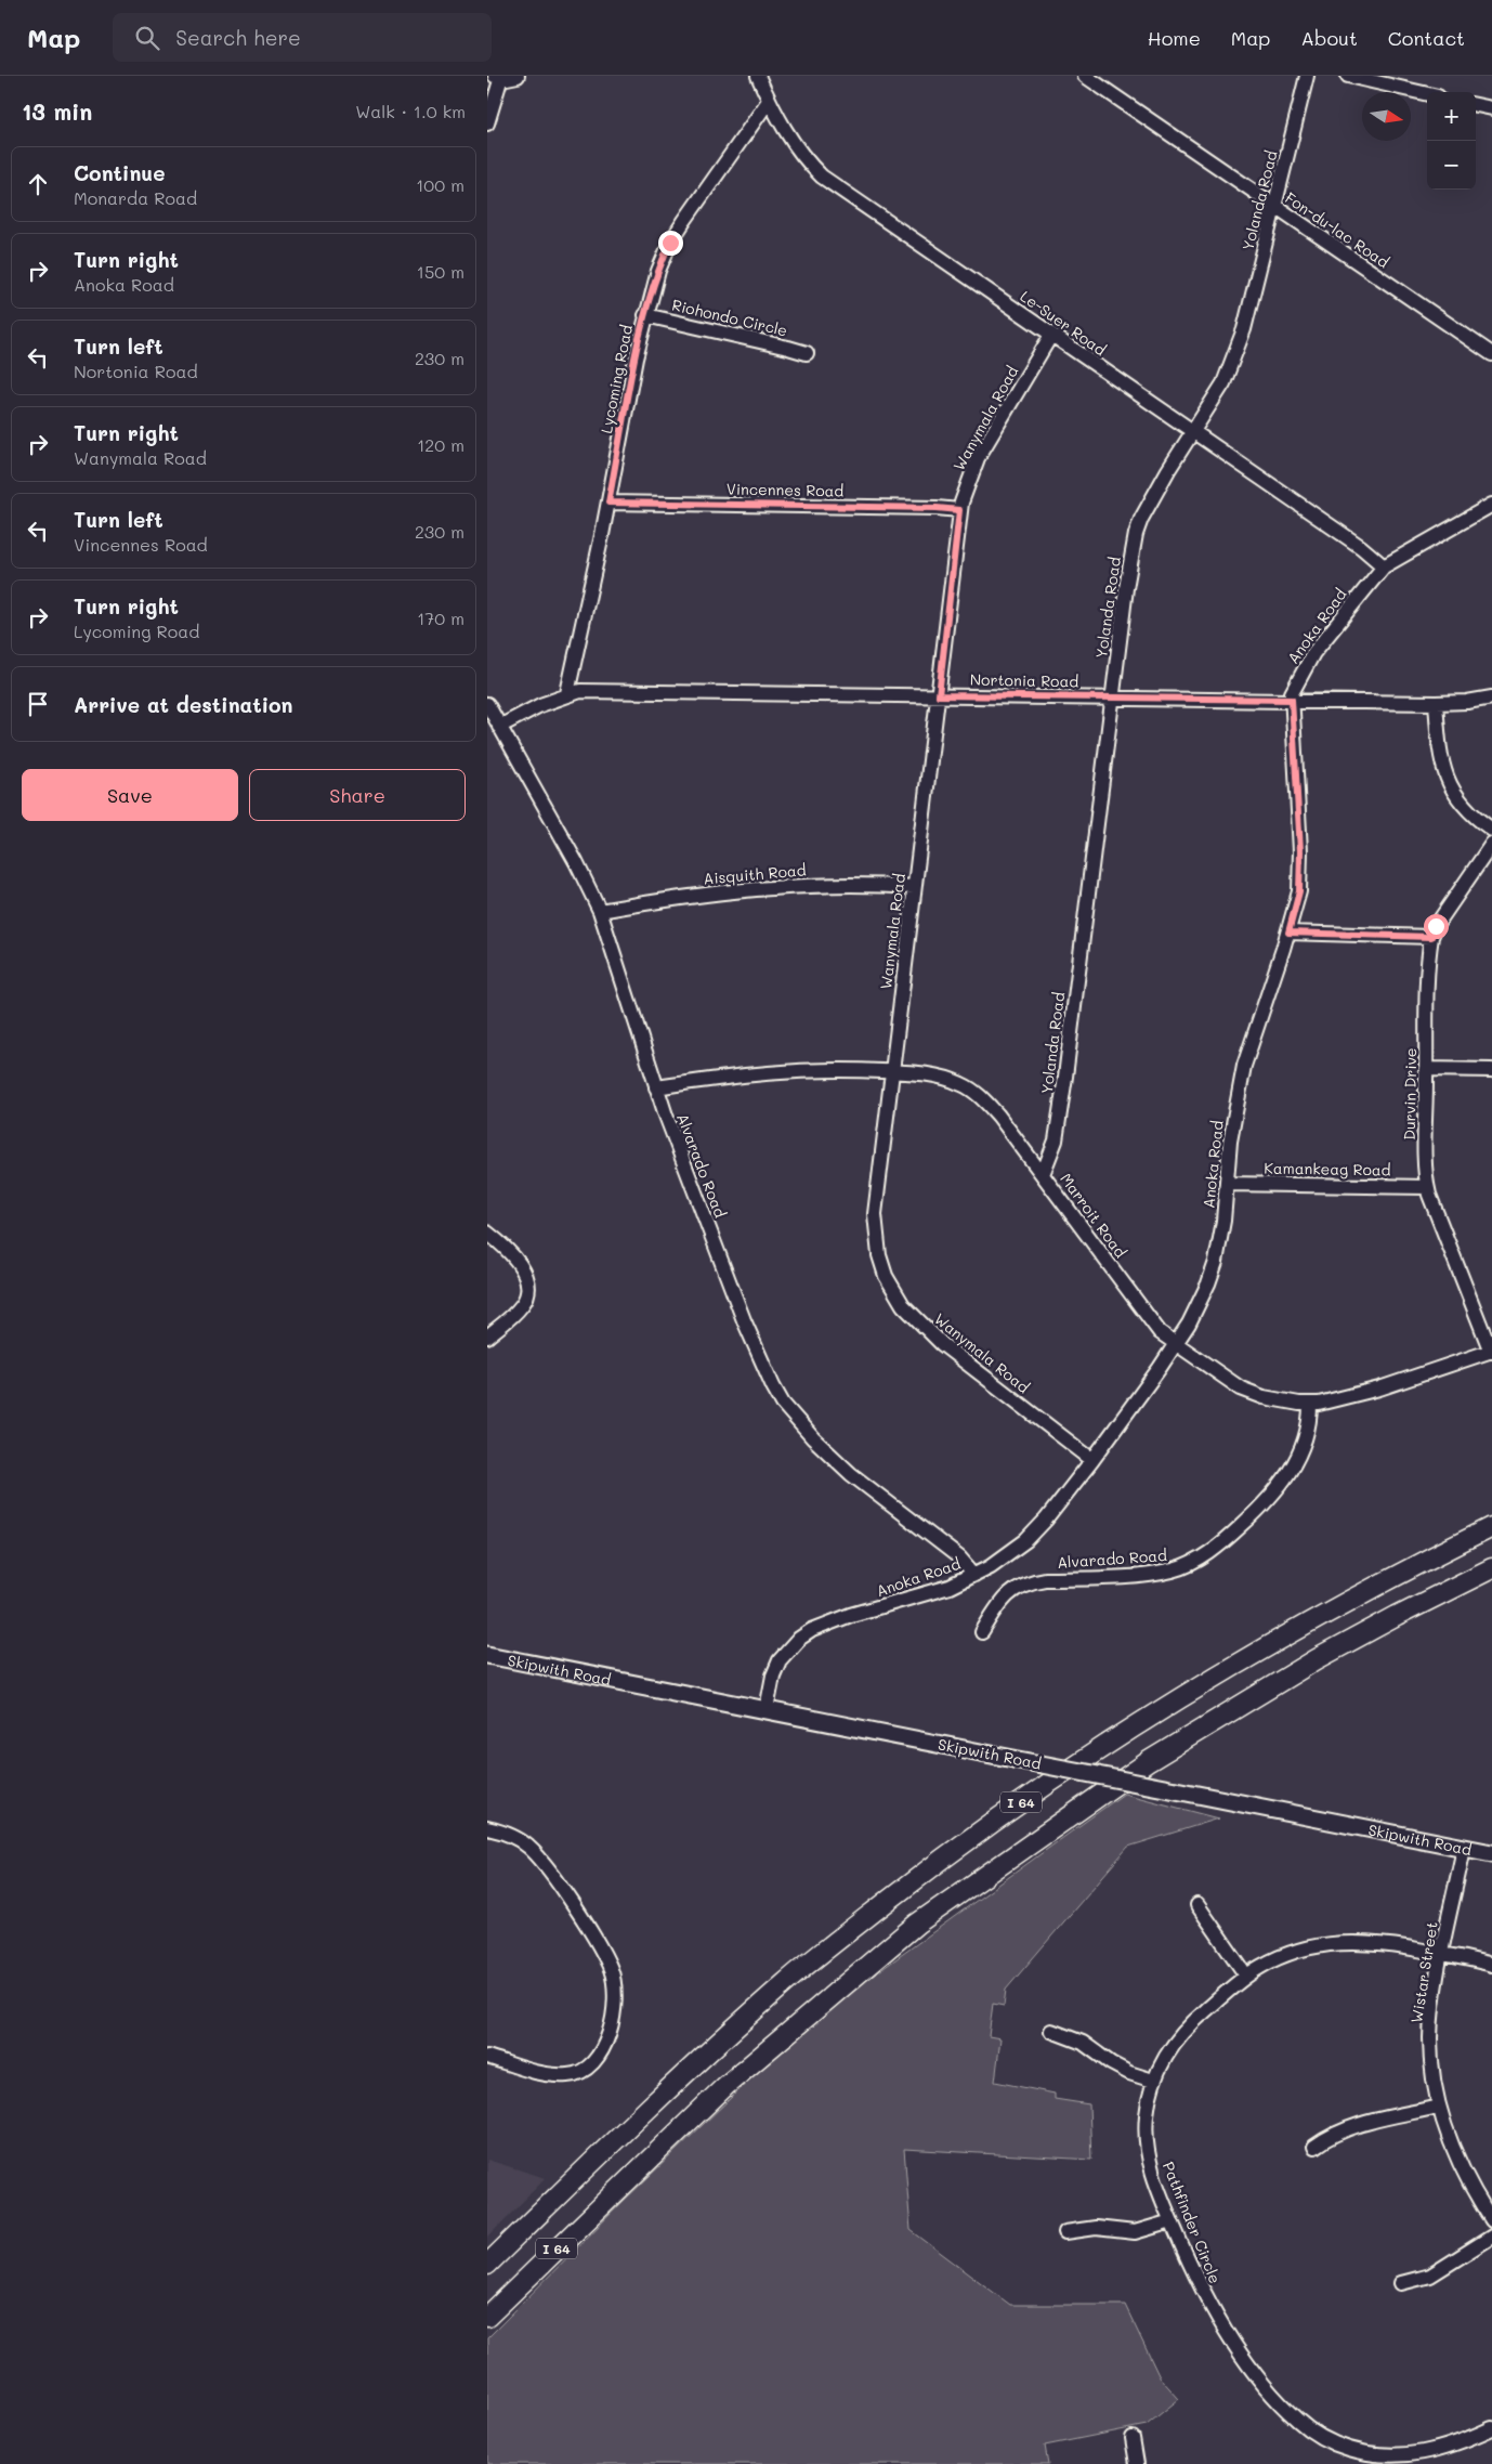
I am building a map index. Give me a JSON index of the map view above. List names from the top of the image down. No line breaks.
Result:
{"streets":{"highway":["I 64"],"main road":["Skipwith Road"],"street":["Yolanda Road","Fon-du-lac Road","Riohondo Circle","Le-Suer Road","Lycoming Road","Wanymala Road","Vincennes Road","Anoka Road","Nortonia Road","Aisquith Road","Durvin Drive","Alvarado Road","Kamankeag Road","Marroit Road","Wistar Street","Pathfinder Circle"]},"crossings":[["Yolanda Road","Fon-du-lac Road"],["Yolanda Road","Le-Suer Road"],["Yolanda Road","Nortonia Road"],["Yolanda Road","Marroit Road"],["Riohondo Circle","Lycoming Road"],["Le-Suer Road","Lycoming Road"],["Le-Suer Road","Wanymala Road"],["Le-Suer Road","Anoka Road"],["Lycoming Road","Vincennes Road"],["Lycoming Road","Nortonia Road"],["Wanymala Road","Vincennes Road"],["Wanymala Road","Anoka Road"],["Wanymala Road","Nortonia Road"],["Wanymala Road","Aisquith Road"],["Wanymala Road","Marroit Road"],["Anoka Road","Nortonia Road"],["Anoka Road","Alvarado Road"],["Anoka Road","Kamankeag Road"],["Anoka Road","Marroit Road"],["Anoka Road","Skipwith Road"],["Nortonia Road","Alvarado Road"],["Aisquith Road","Alvarado Road"],["Durvin Drive","Kamankeag Road"],["Durvin Drive","Marroit Road"],["Alvarado Road","Marroit Road"],["Skipwith Road","Wistar Street"],["Wistar Street","Pathfinder Circle"]],"north":"right","page":{"header":"Map","search":"Search here","nav":["Home","Map","About","Contact"],"heading":["13 min","Walk · 1.0 km"],"map_buttons":["+","−"],"list":[["Continue","Monarda Road","100 m"],["Turn right","Anoka Road","150 m"],["Turn left","Nortonia Road","230 m"],["Turn right","Wanymala Road","120 m"],["Turn left","Vincennes Road","230 m"],["Turn right","Lycoming Road","170 m"],"Arrive at destination"],"buttons":["Save","Share"]}}
